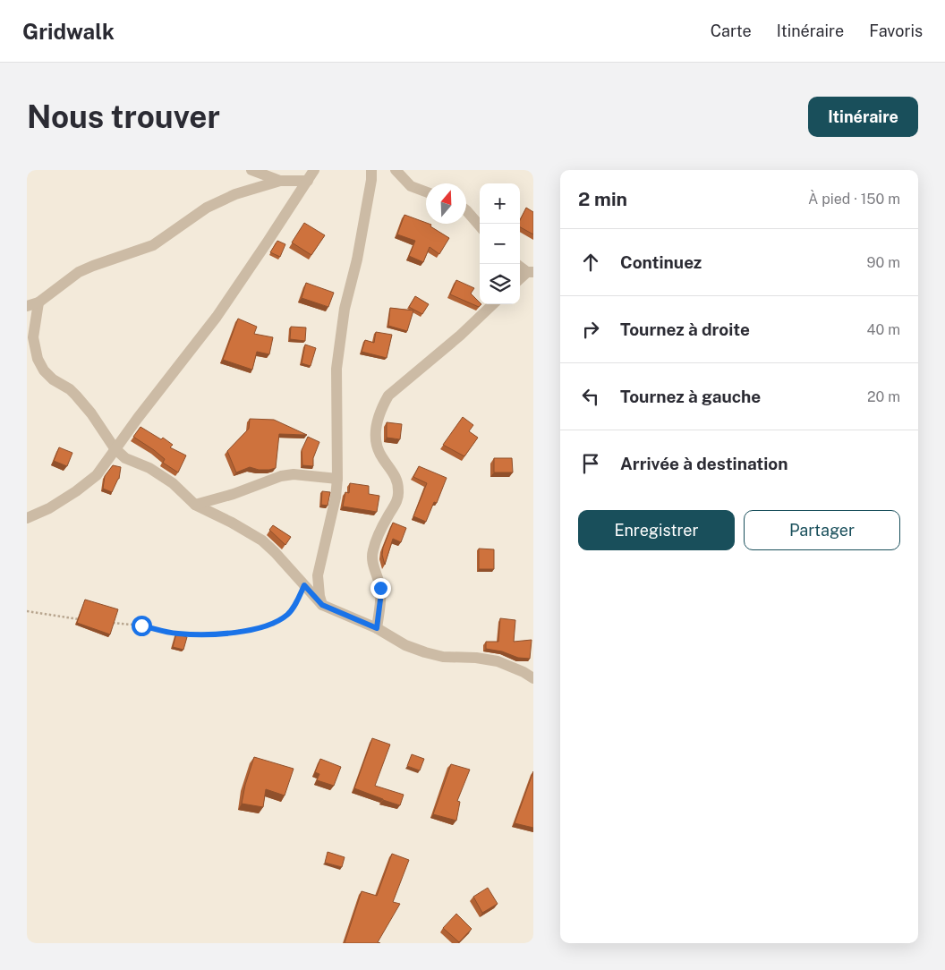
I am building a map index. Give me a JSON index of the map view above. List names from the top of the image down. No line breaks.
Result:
{"north":"top","page":{"header":"Gridwalk","nav":["Carte","Itinéraire","Favoris"],"buttons":["Itinéraire",["Enregistrer","Partager"]],"title":"Nous trouver","heading":["2 min","À pied · 150 m"],"map_buttons":["+","−"],"list":[["Continuez","90 m"],["Tournez à droite","40 m"],["Tournez à gauche","20 m"],"Arrivée à destination"]}}
